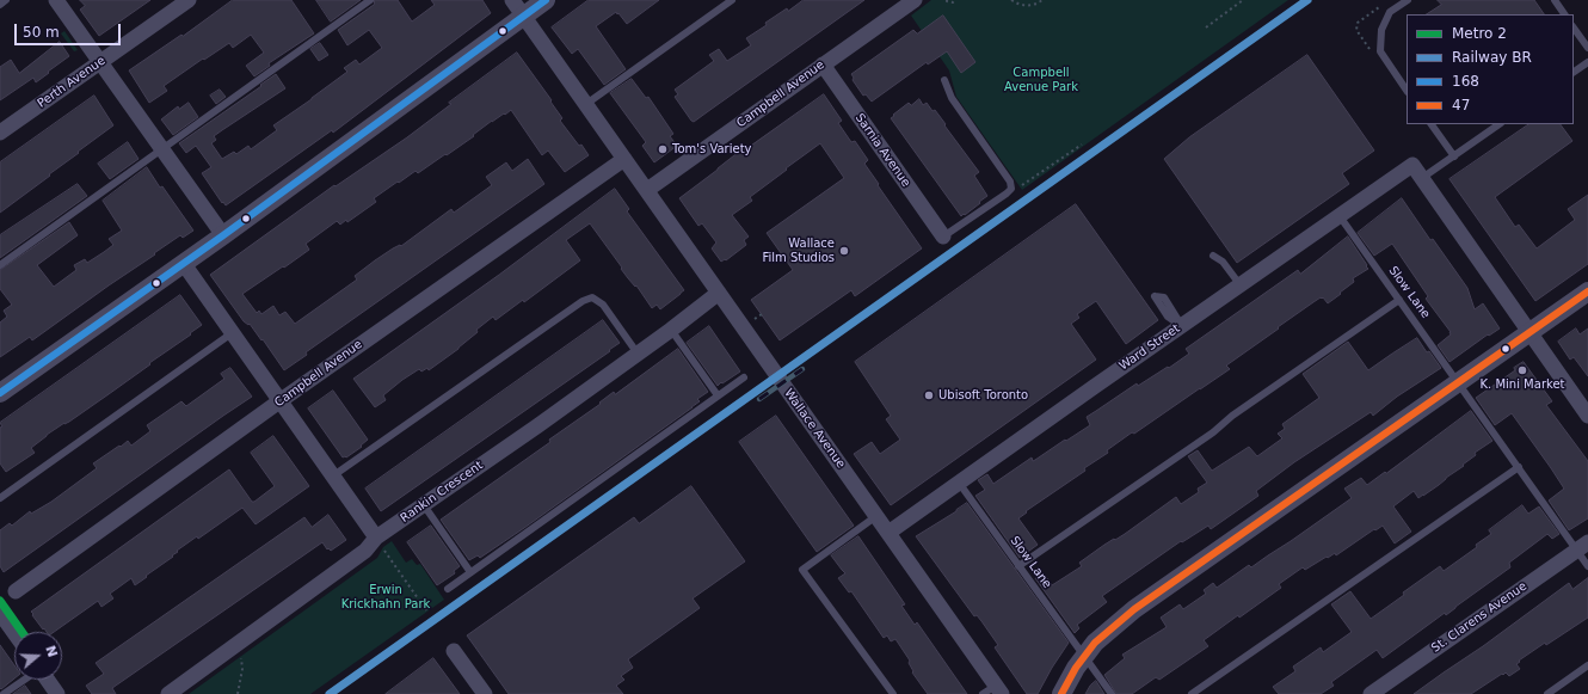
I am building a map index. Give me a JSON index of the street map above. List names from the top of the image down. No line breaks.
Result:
{"streets":{"street":["Perth Avenue","Campbell Avenue","Sarnia Avenue","Ward Street","Wallace Avenue","Rankin Crescent","St. Clarens Avenue"],"lane":["Slow Lane"]},"crossings":[["Campbell Avenue","Sarnia Avenue"],["Campbell Avenue","Wallace Avenue"],["Slow Lane","Ward Street"],["Slow Lane","St. Clarens Avenue"],["Ward Street","Wallace Avenue"],["Wallace Avenue","Rankin Crescent"]],"parks":["Campbell Avenue Park","Erwin Krickhahn Park"],"places":["Tom's Variety","Wallace Film Studios","K. Mini Market","Ubisoft Toronto"],"lines":["rail line BR","transit line 168","transit line 47","metro line 2"],"legend":["Metro 2","Railway BR","168","47"],"scale_bar":"50 m","north":"right"}
